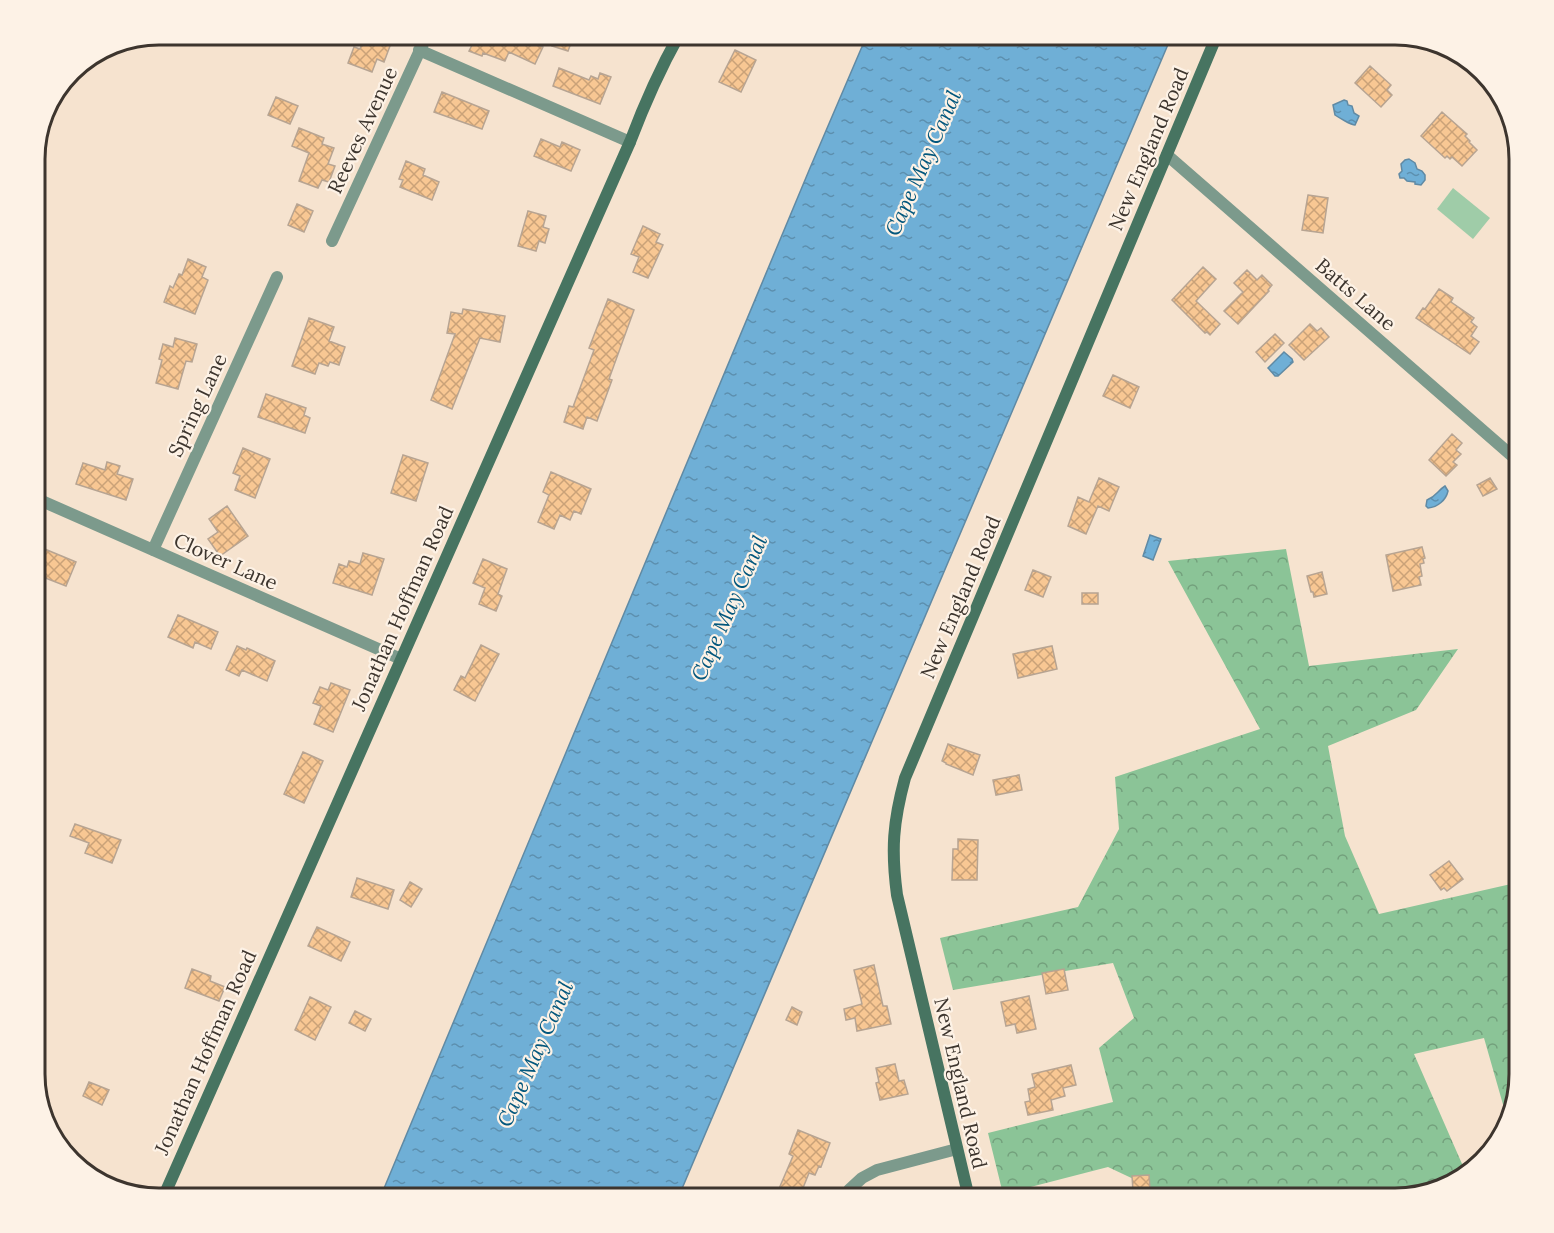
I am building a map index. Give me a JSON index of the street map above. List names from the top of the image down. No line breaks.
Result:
{"streets":{"street":["Reeves Avenue","New England Road","Batts Lane","Spring Lane","Clover Lane","Jonathan Hoffman Road"]},"crossings":[["New England Road","Batts Lane"],["Spring Lane","Clover Lane"],["Clover Lane","Jonathan Hoffman Road"]],"water":["Cape May Canal"]}
